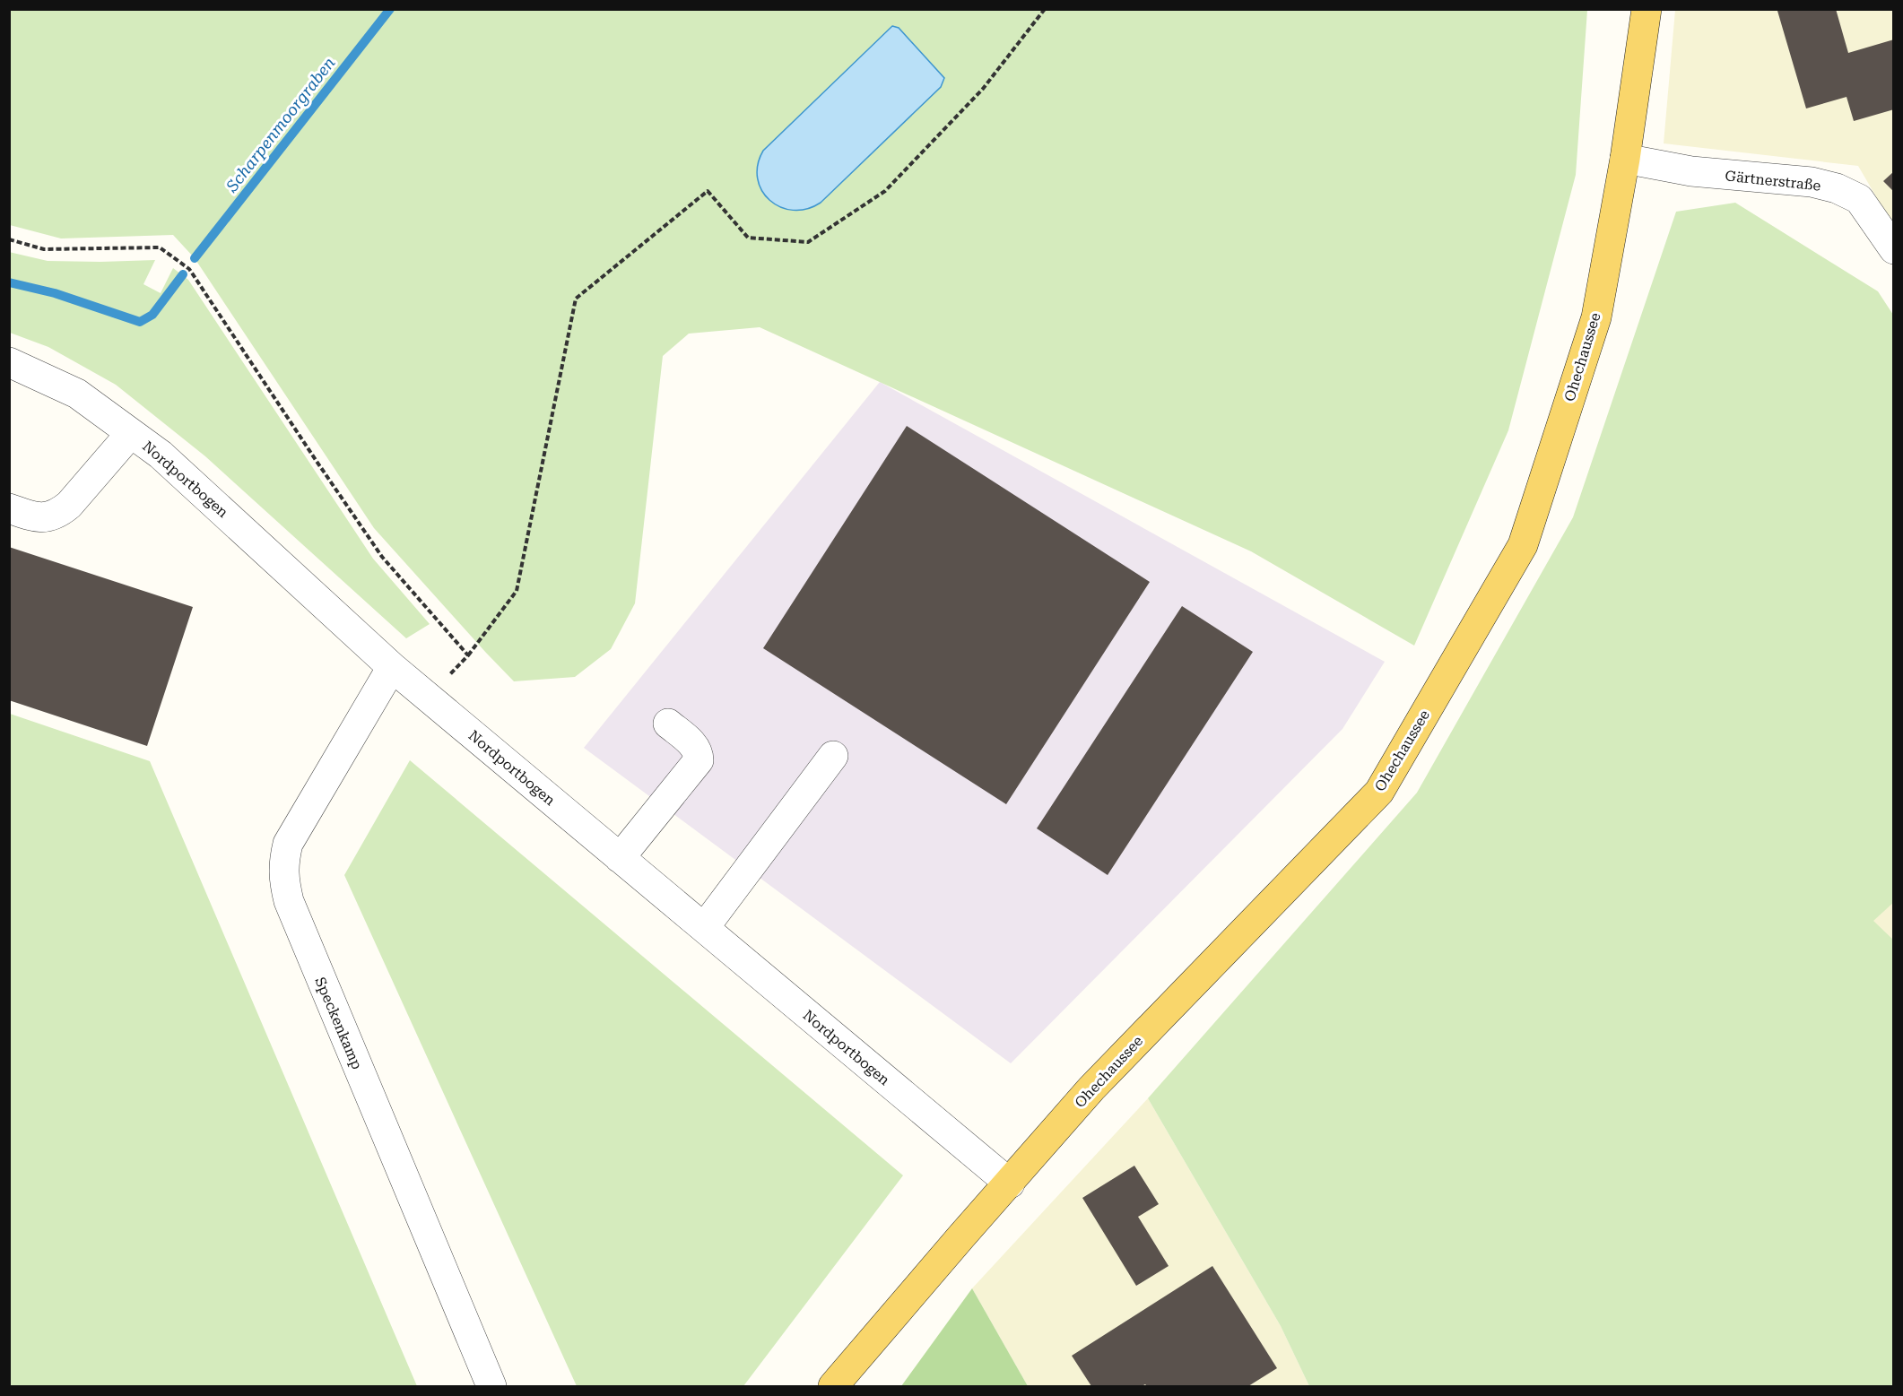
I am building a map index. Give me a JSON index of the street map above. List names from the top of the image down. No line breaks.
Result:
{"streets":{"main road":["Ohechaussee"],"street":["Gärtnerstraße","Nordportbogen","Speckenkamp"]},"crossings":[["Gärtnerstraße","Ohechaussee"],["Ohechaussee","Nordportbogen"],["Nordportbogen","Speckenkamp"]],"water":["Scharpenmoorgraben"]}
